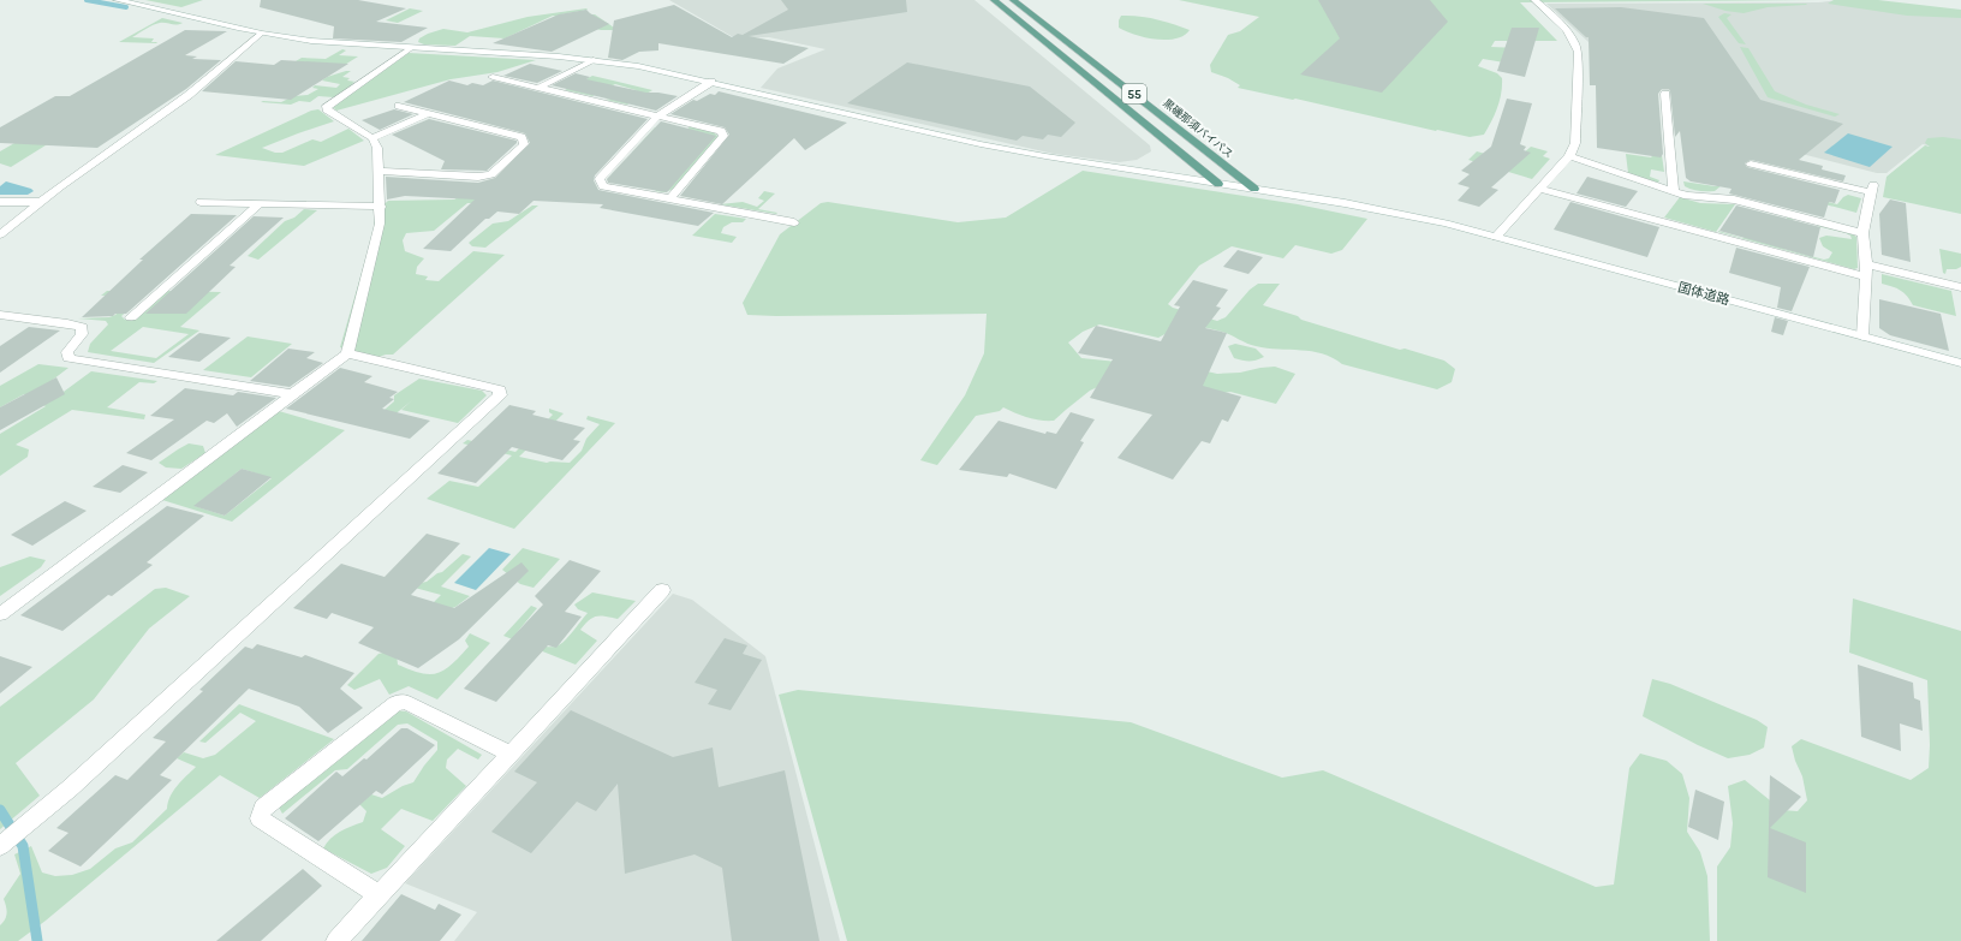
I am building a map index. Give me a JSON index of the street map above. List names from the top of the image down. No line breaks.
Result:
{"streets":{"main road":["55","黒磯那須バイパス"],"street":["国体道路"]},"crossings":[["55","国体道路"],["黒磯那須バイパス","国体道路"]]}
